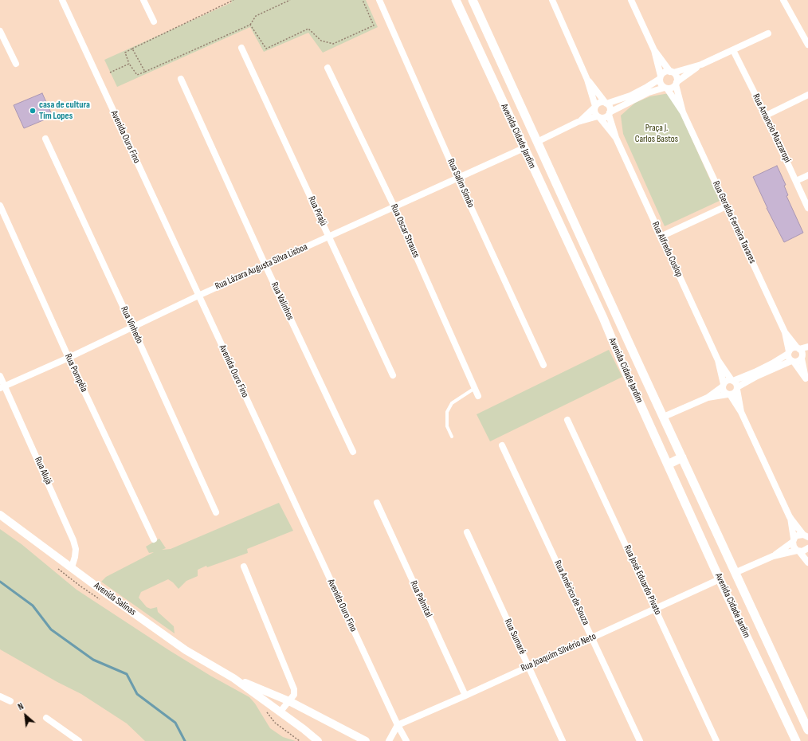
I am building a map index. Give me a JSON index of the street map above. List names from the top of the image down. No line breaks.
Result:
{"streets":{"main road":["Avenida Cidade Jardim"],"street":["Rua Amancio Mazzaropi","Avenida Ouro Fino","Rua Salim Simão","Rua Pirajú","Rua Geraldo Ferreira Tavares","Rua Oscar Strauss","Rua Alfredo Coslop","Rua Lázara Augusta Silva Lisboa","Rua Valinhos","Rua Vinhedo","Rua Pompéia","Rua Alujá","Rua José Eduardo Pivato","Rua Américo de Souza","Avenida Salinas","Rua Palmital","Rua Sumaré","Rua Joaquim Silvério Neto"]},"crossings":[["Avenida Cidade Jardim","Rua Lázara Augusta Silva Lisboa"],["Avenida Cidade Jardim","Rua Joaquim Silvério Neto"],["Avenida Ouro Fino","Rua Lázara Augusta Silva Lisboa"],["Avenida Ouro Fino","Rua Joaquim Silvério Neto"],["Rua Salim Simão","Rua Lázara Augusta Silva Lisboa"],["Rua Pirajú","Rua Lázara Augusta Silva Lisboa"],["Rua Oscar Strauss","Rua Lázara Augusta Silva Lisboa"],["Rua Lázara Augusta Silva Lisboa","Rua Valinhos"],["Rua Lázara Augusta Silva Lisboa","Rua Vinhedo"],["Rua Lázara Augusta Silva Lisboa","Rua Pompéia"],["Rua Lázara Augusta Silva Lisboa","Rua Alujá"],["Rua Alujá","Avenida Salinas"],["Rua José Eduardo Pivato","Rua Joaquim Silvério Neto"],["Rua Américo de Souza","Rua Joaquim Silvério Neto"],["Rua Palmital","Rua Joaquim Silvério Neto"],["Rua Sumaré","Rua Joaquim Silvério Neto"]],"parks":["Praça J. Carlos Bastos"],"places":["casa de cultura Tim Lopes"],"north":"top left"}
